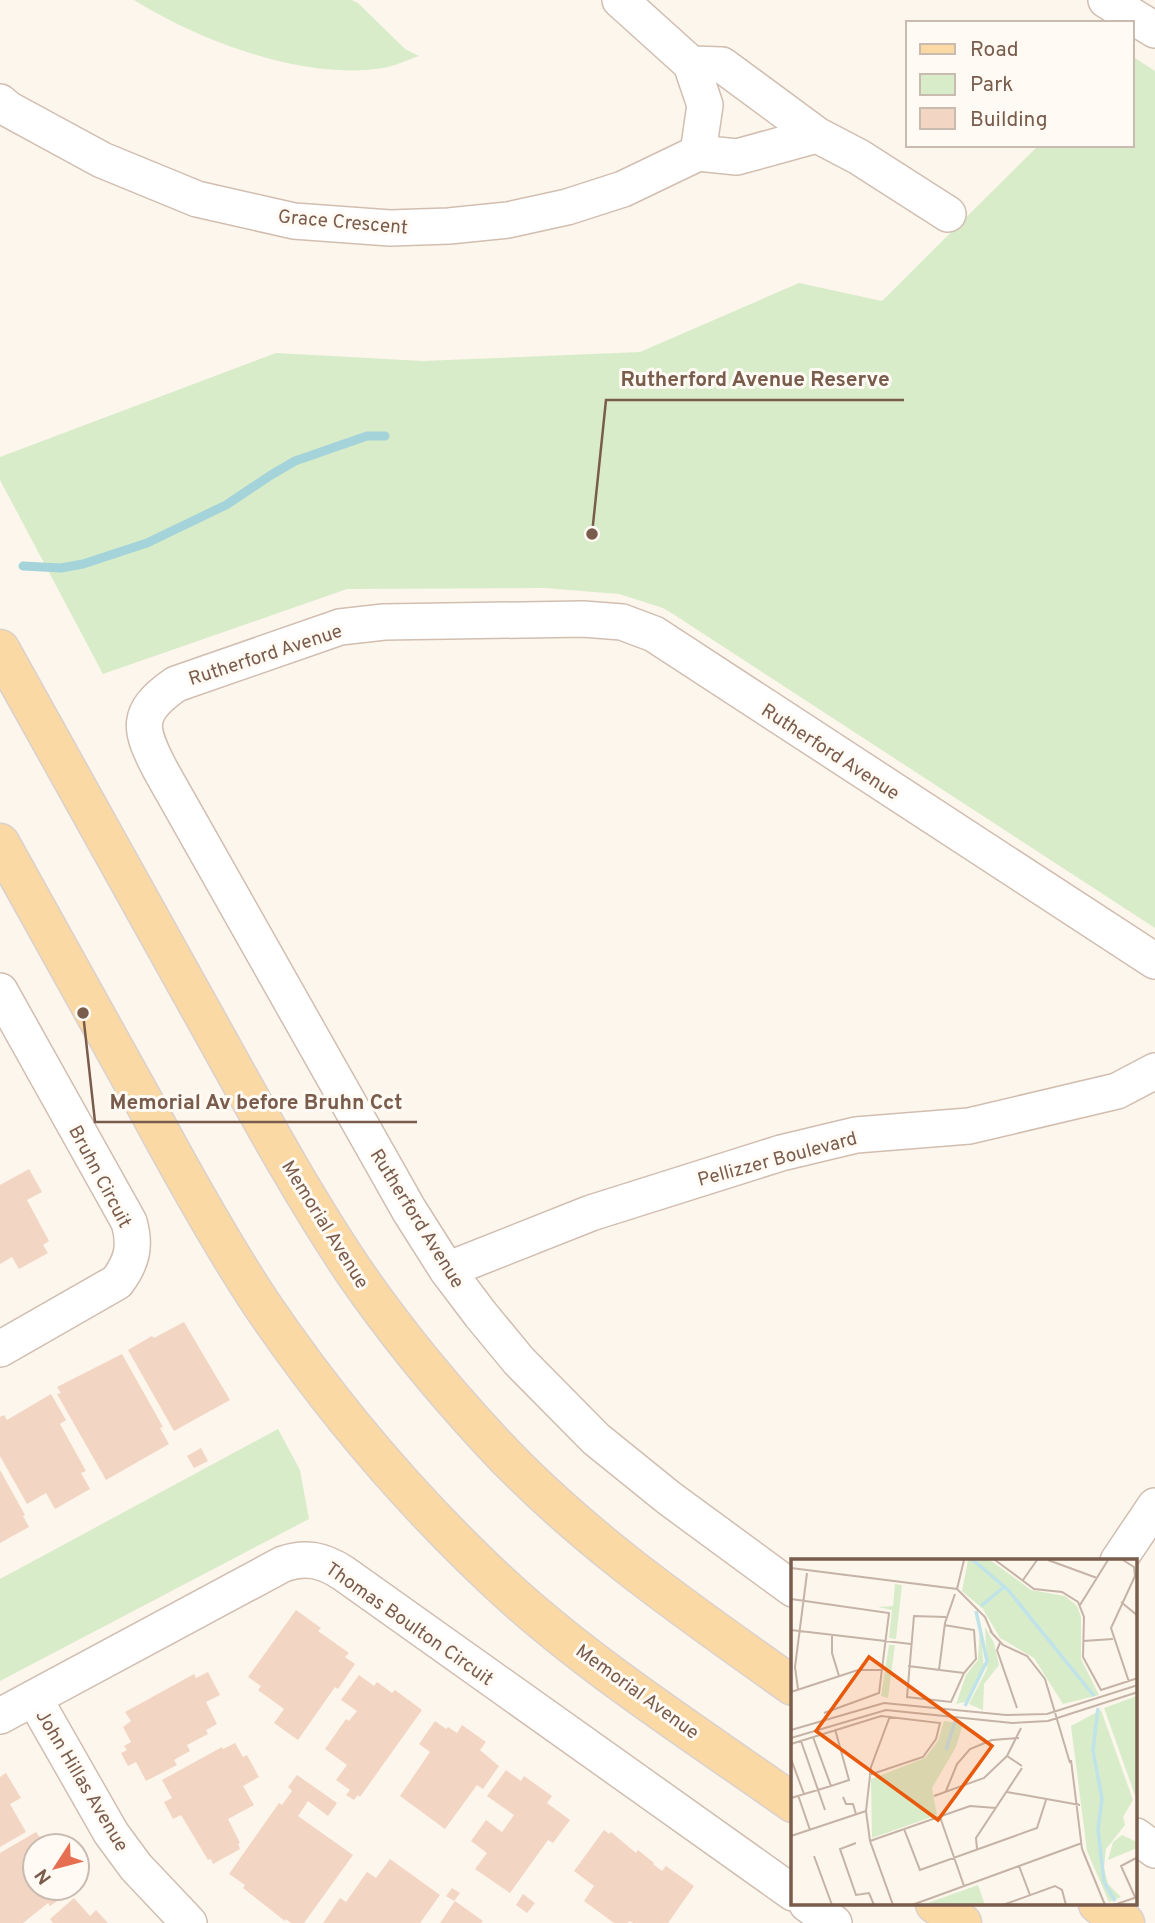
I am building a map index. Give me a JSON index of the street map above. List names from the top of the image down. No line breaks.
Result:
{"streets":{"main road":["Memorial Avenue"],"street":["Grace Crescent","Rutherford Avenue","Pellizzer Boulevard","Bruhn Circuit","Thomas Boulton Circuit","John Hillas Avenue"]},"crossings":[["Rutherford Avenue","Pellizzer Boulevard"],["Thomas Boulton Circuit","John Hillas Avenue"]],"places":["Rutherford Avenue Reserve","Memorial Av before Bruhn Cct"],"legend":["Road","Park","Building"],"north":"bottom left"}
